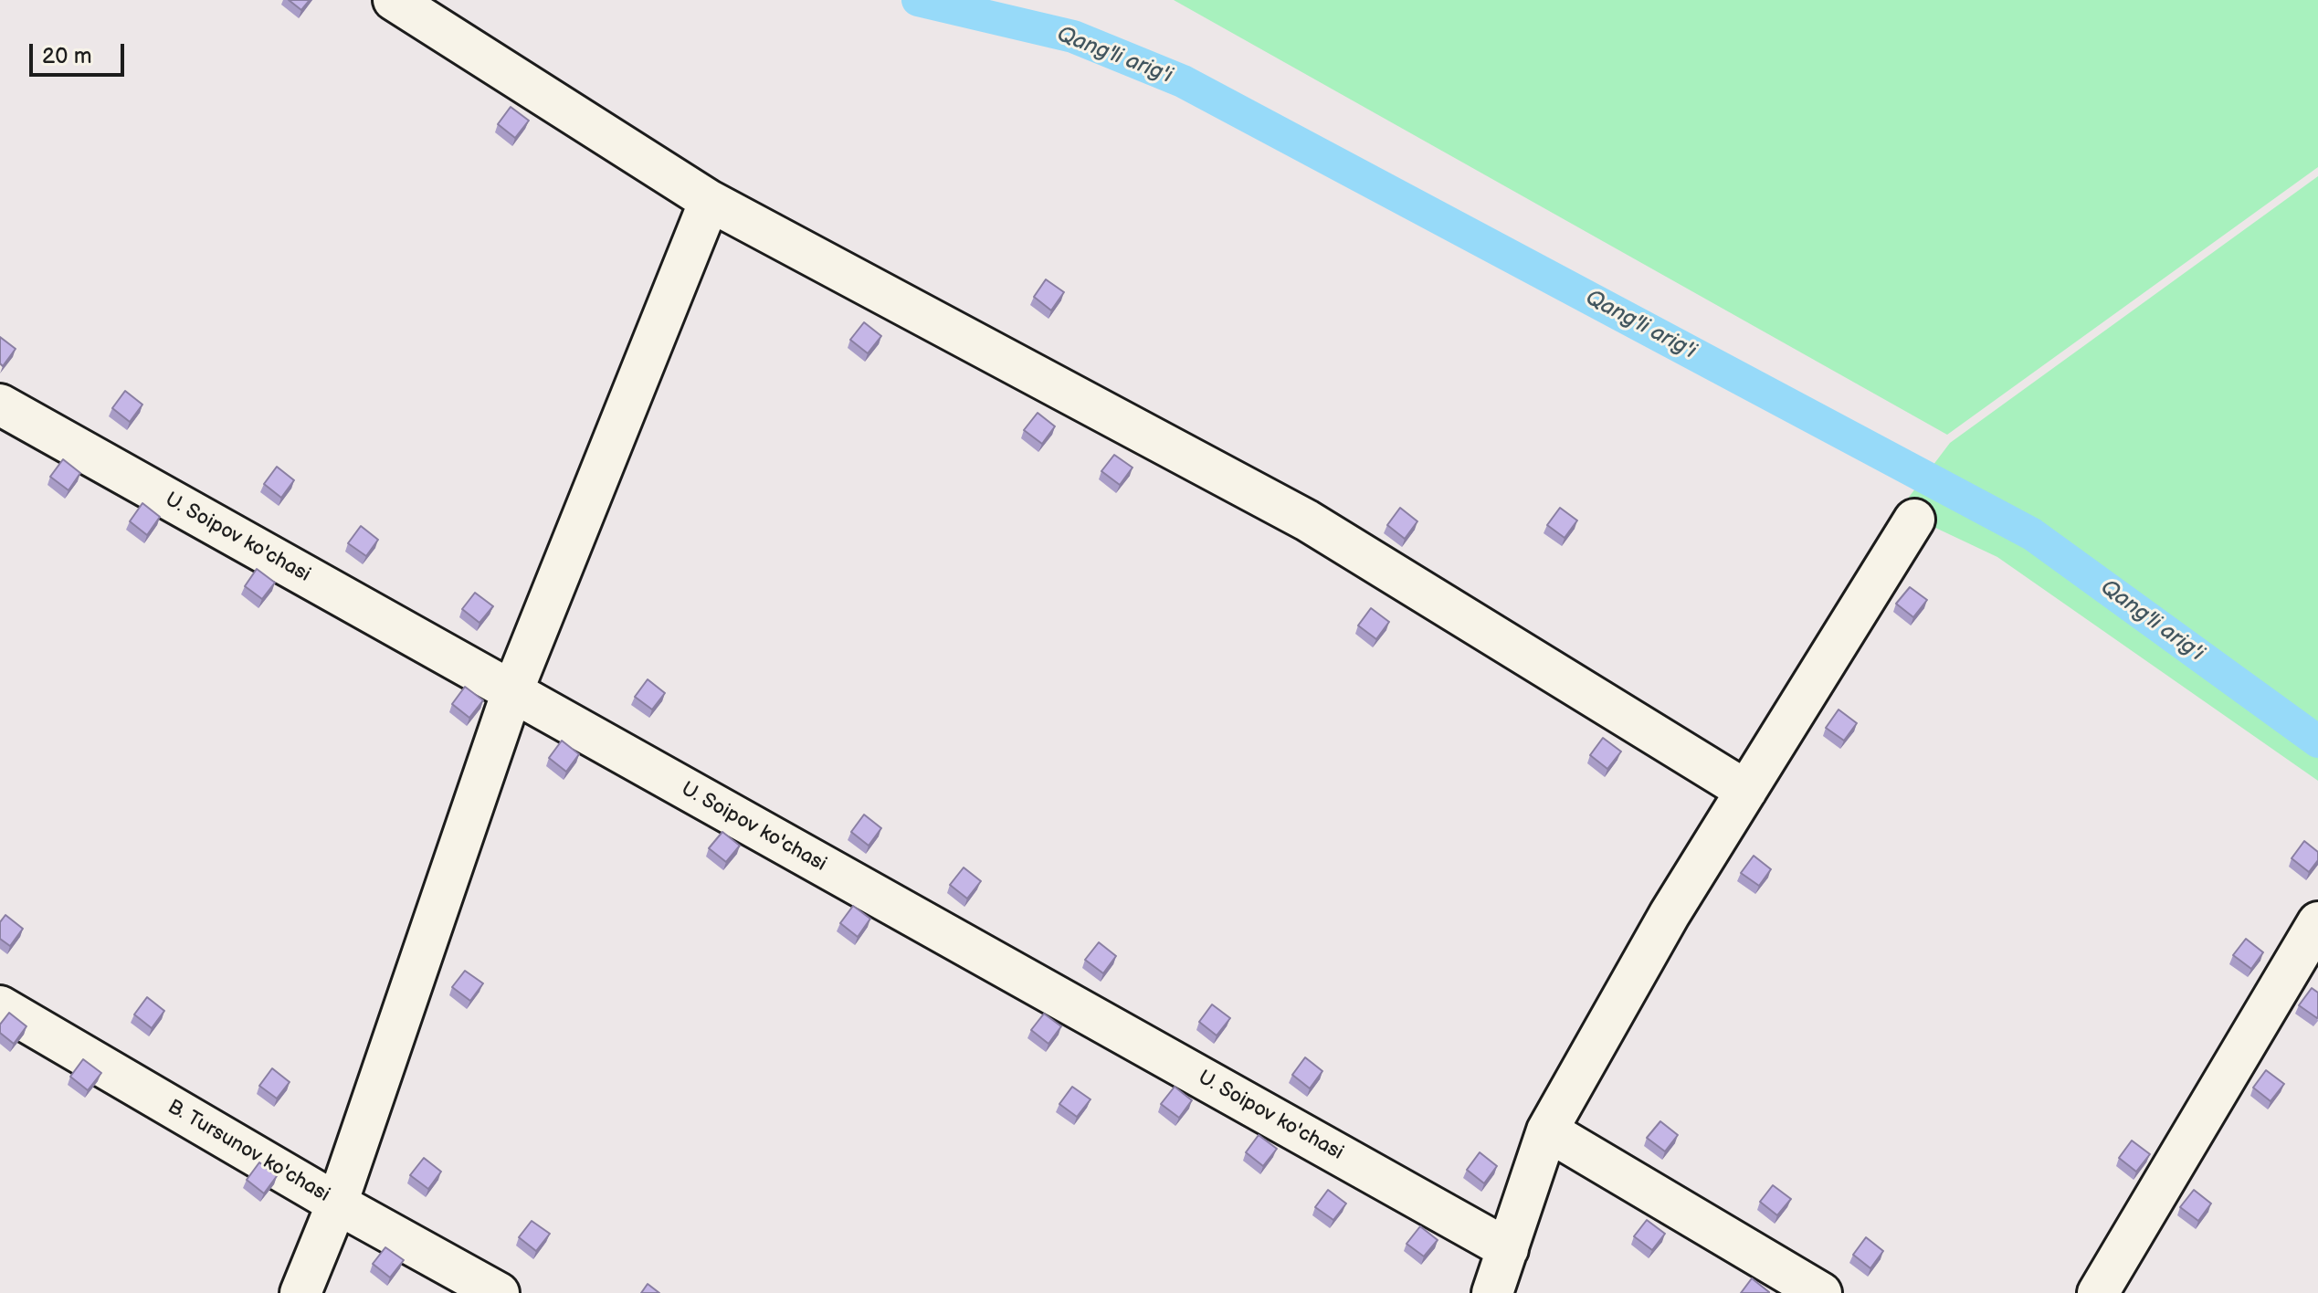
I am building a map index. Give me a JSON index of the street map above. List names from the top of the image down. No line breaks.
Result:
{"streets":{"street":["U. Soipov ko'chasi","B. Tursunov ko'chasi"]},"water":["Qang'li arig'i"],"scale_bar":"20 m"}
